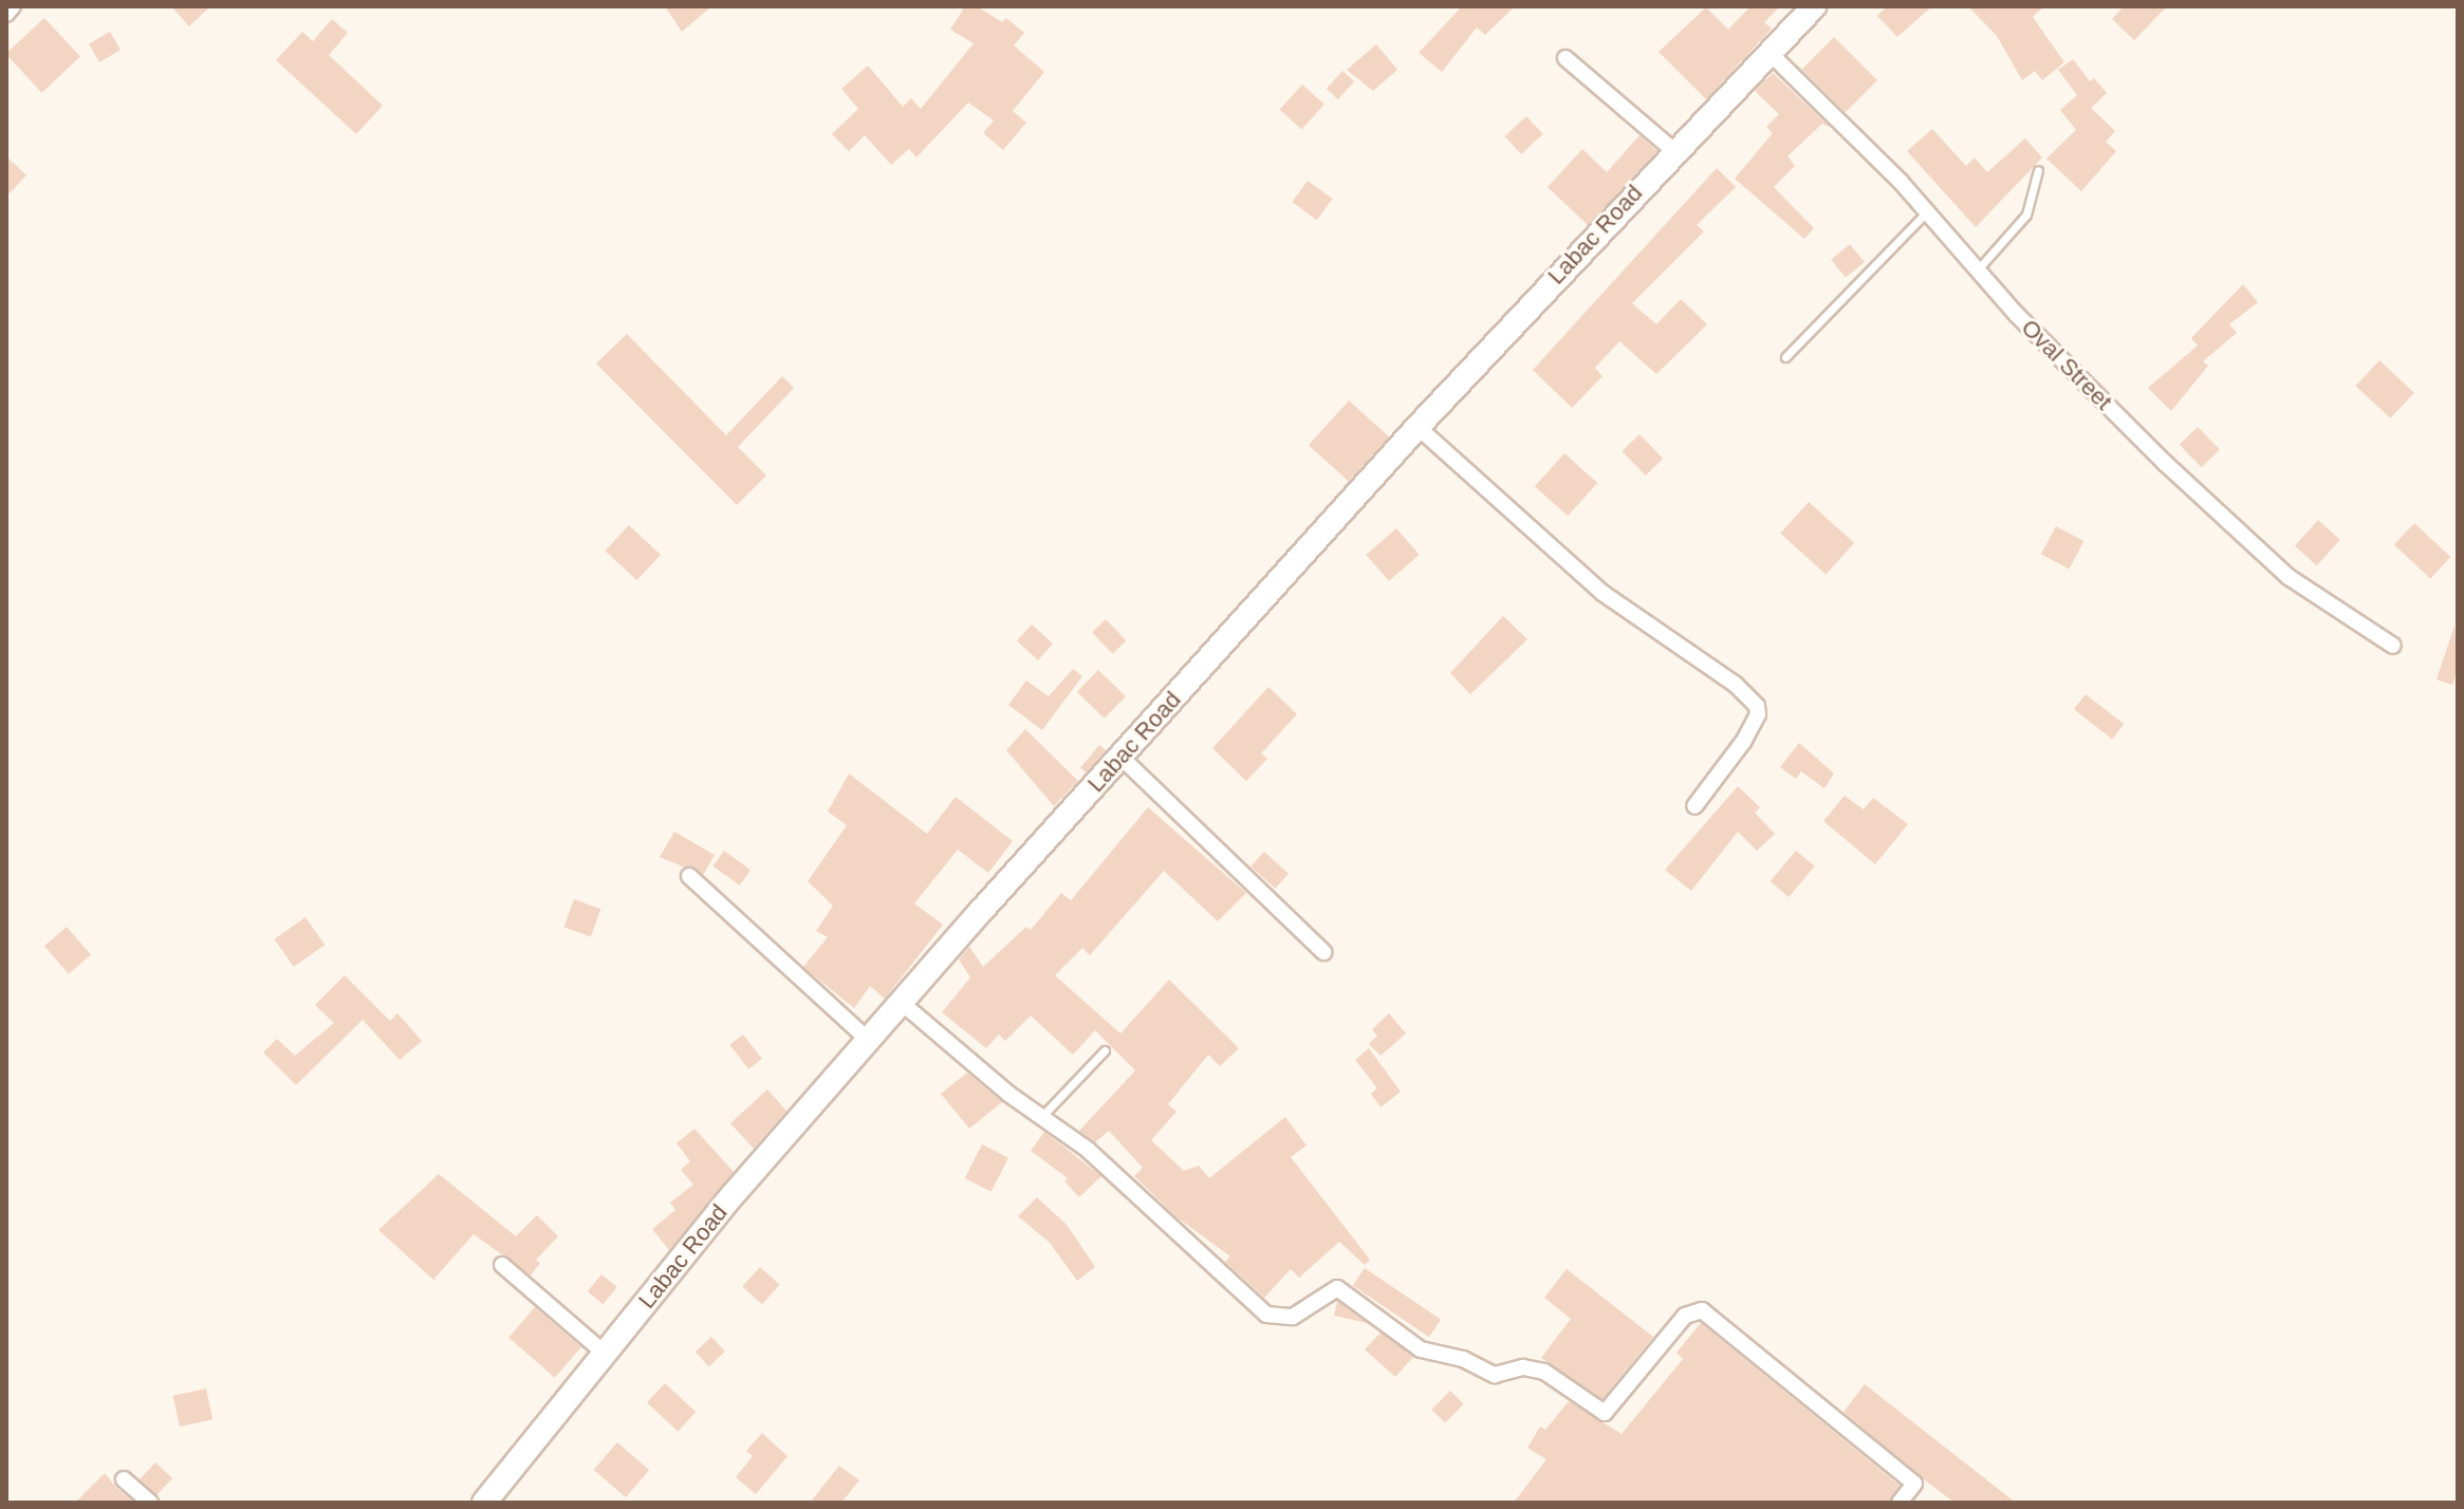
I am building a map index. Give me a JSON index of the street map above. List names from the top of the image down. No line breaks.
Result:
{"streets":{"street":["Labac Road","Oval Street"]},"crossings":[["Labac Road","Oval Street"]]}
